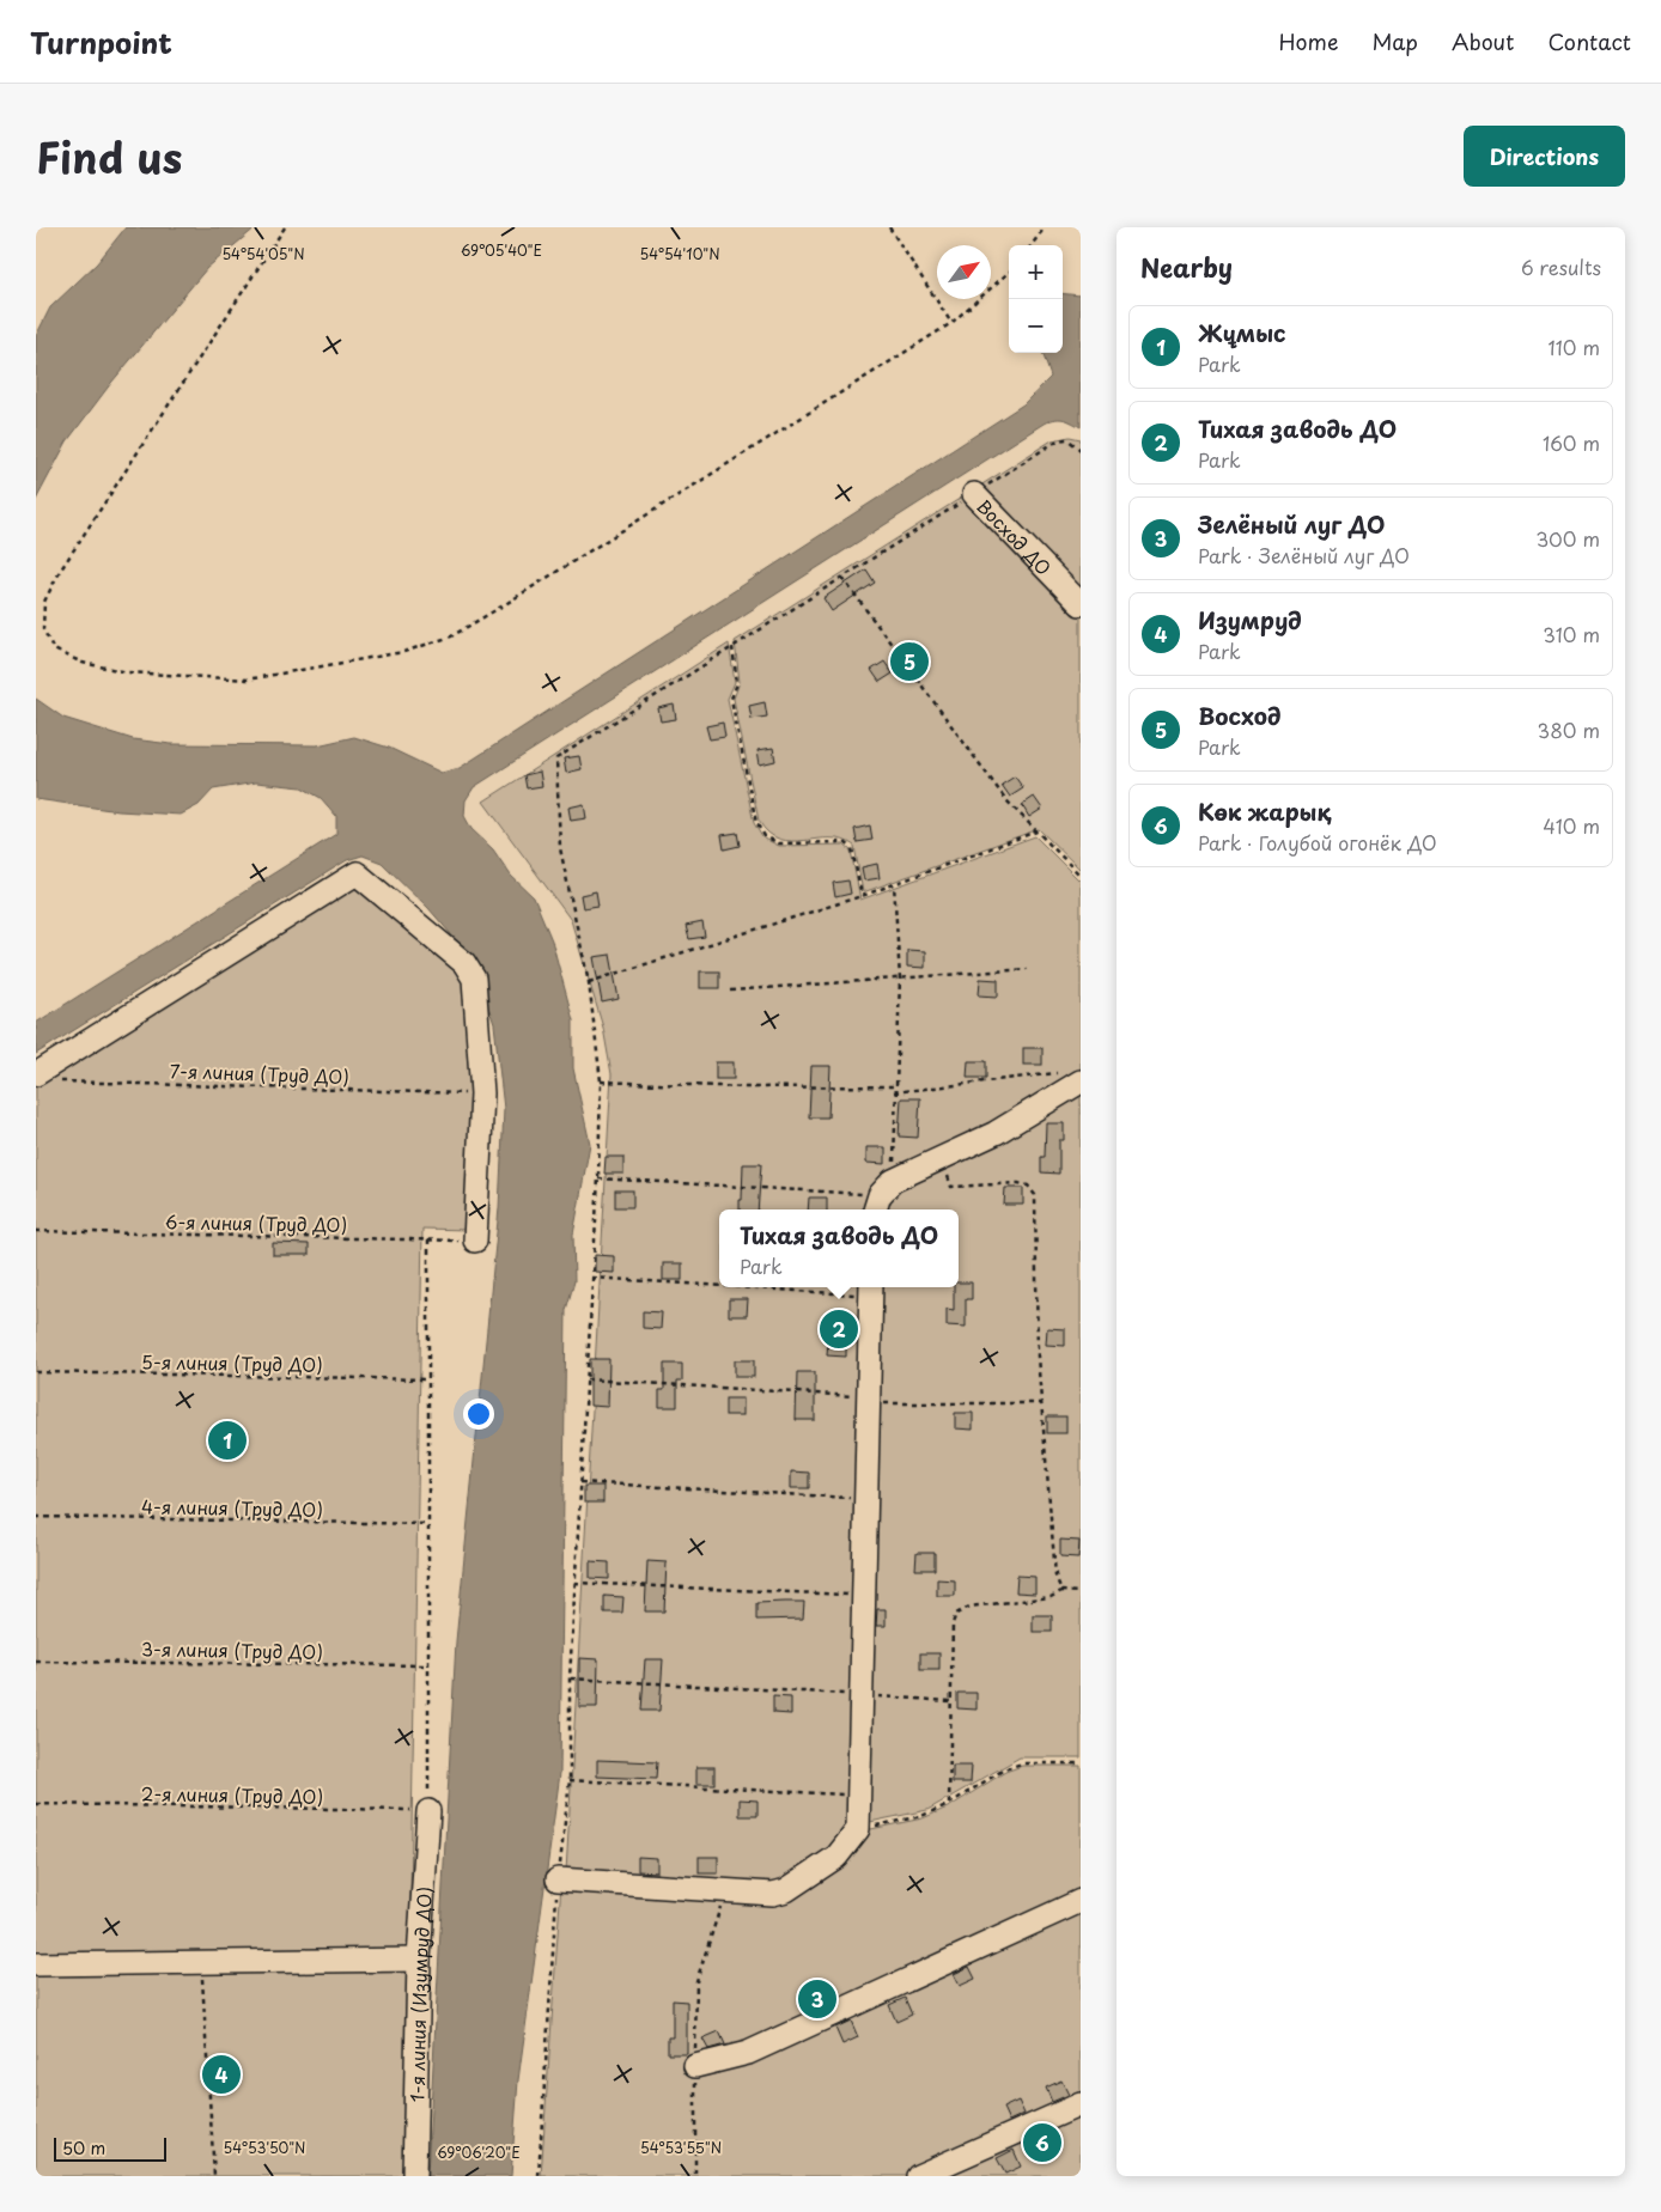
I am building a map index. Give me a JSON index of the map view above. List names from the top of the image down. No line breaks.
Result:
{"streets":{"street":["Восход ДО","1-я линия (Изумруд ДО)"],"path":["7-я линия (Труд ДО)","6-я линия (Труд ДО)","5-я линия (Труд ДО)","4-я линия (Труд ДО)","3-я линия (Труд ДО)","2-я линия (Труд ДО)"]},"crossings":[["2-я линия (Труд ДО)","1-я линия (Изумруд ДО)"]],"scale_bar":"50 m","north":"top right","page":{"header":"Turnpoint","nav":["Home","Map","About","Contact"],"title":"Find us","buttons":"Directions","heading":["Nearby","6 results"],"map_buttons":["+","−"],"list":[{"mark":"1","name":"Жұмыс","note":"Park","value":"110 m"},{"mark":"2","name":"Тихая заводь ДО","note":"Park","value":"160 m"},{"mark":"3","name":"Зелёный луг ДО","note":"Park · Зелёный луг ДО","value":"300 m"},{"mark":"4","name":"Изумруд","note":"Park","value":"310 m"},{"mark":"5","name":"Восход","note":"Park","value":"380 m"},{"mark":"6","name":"Көк жарық","note":"Park · Голубой огонёк ДО","value":"410 m"}],"pins":["5","2","1","3","4","6"],"popup":["Тихая заводь ДО","Park"],"scale":"50 m"},"coordinates":["69°05'40\"E","54°54'05\"N","54°54'10\"N","54°53'50\"N","54°53'55\"N","69°06'20\"E"]}
